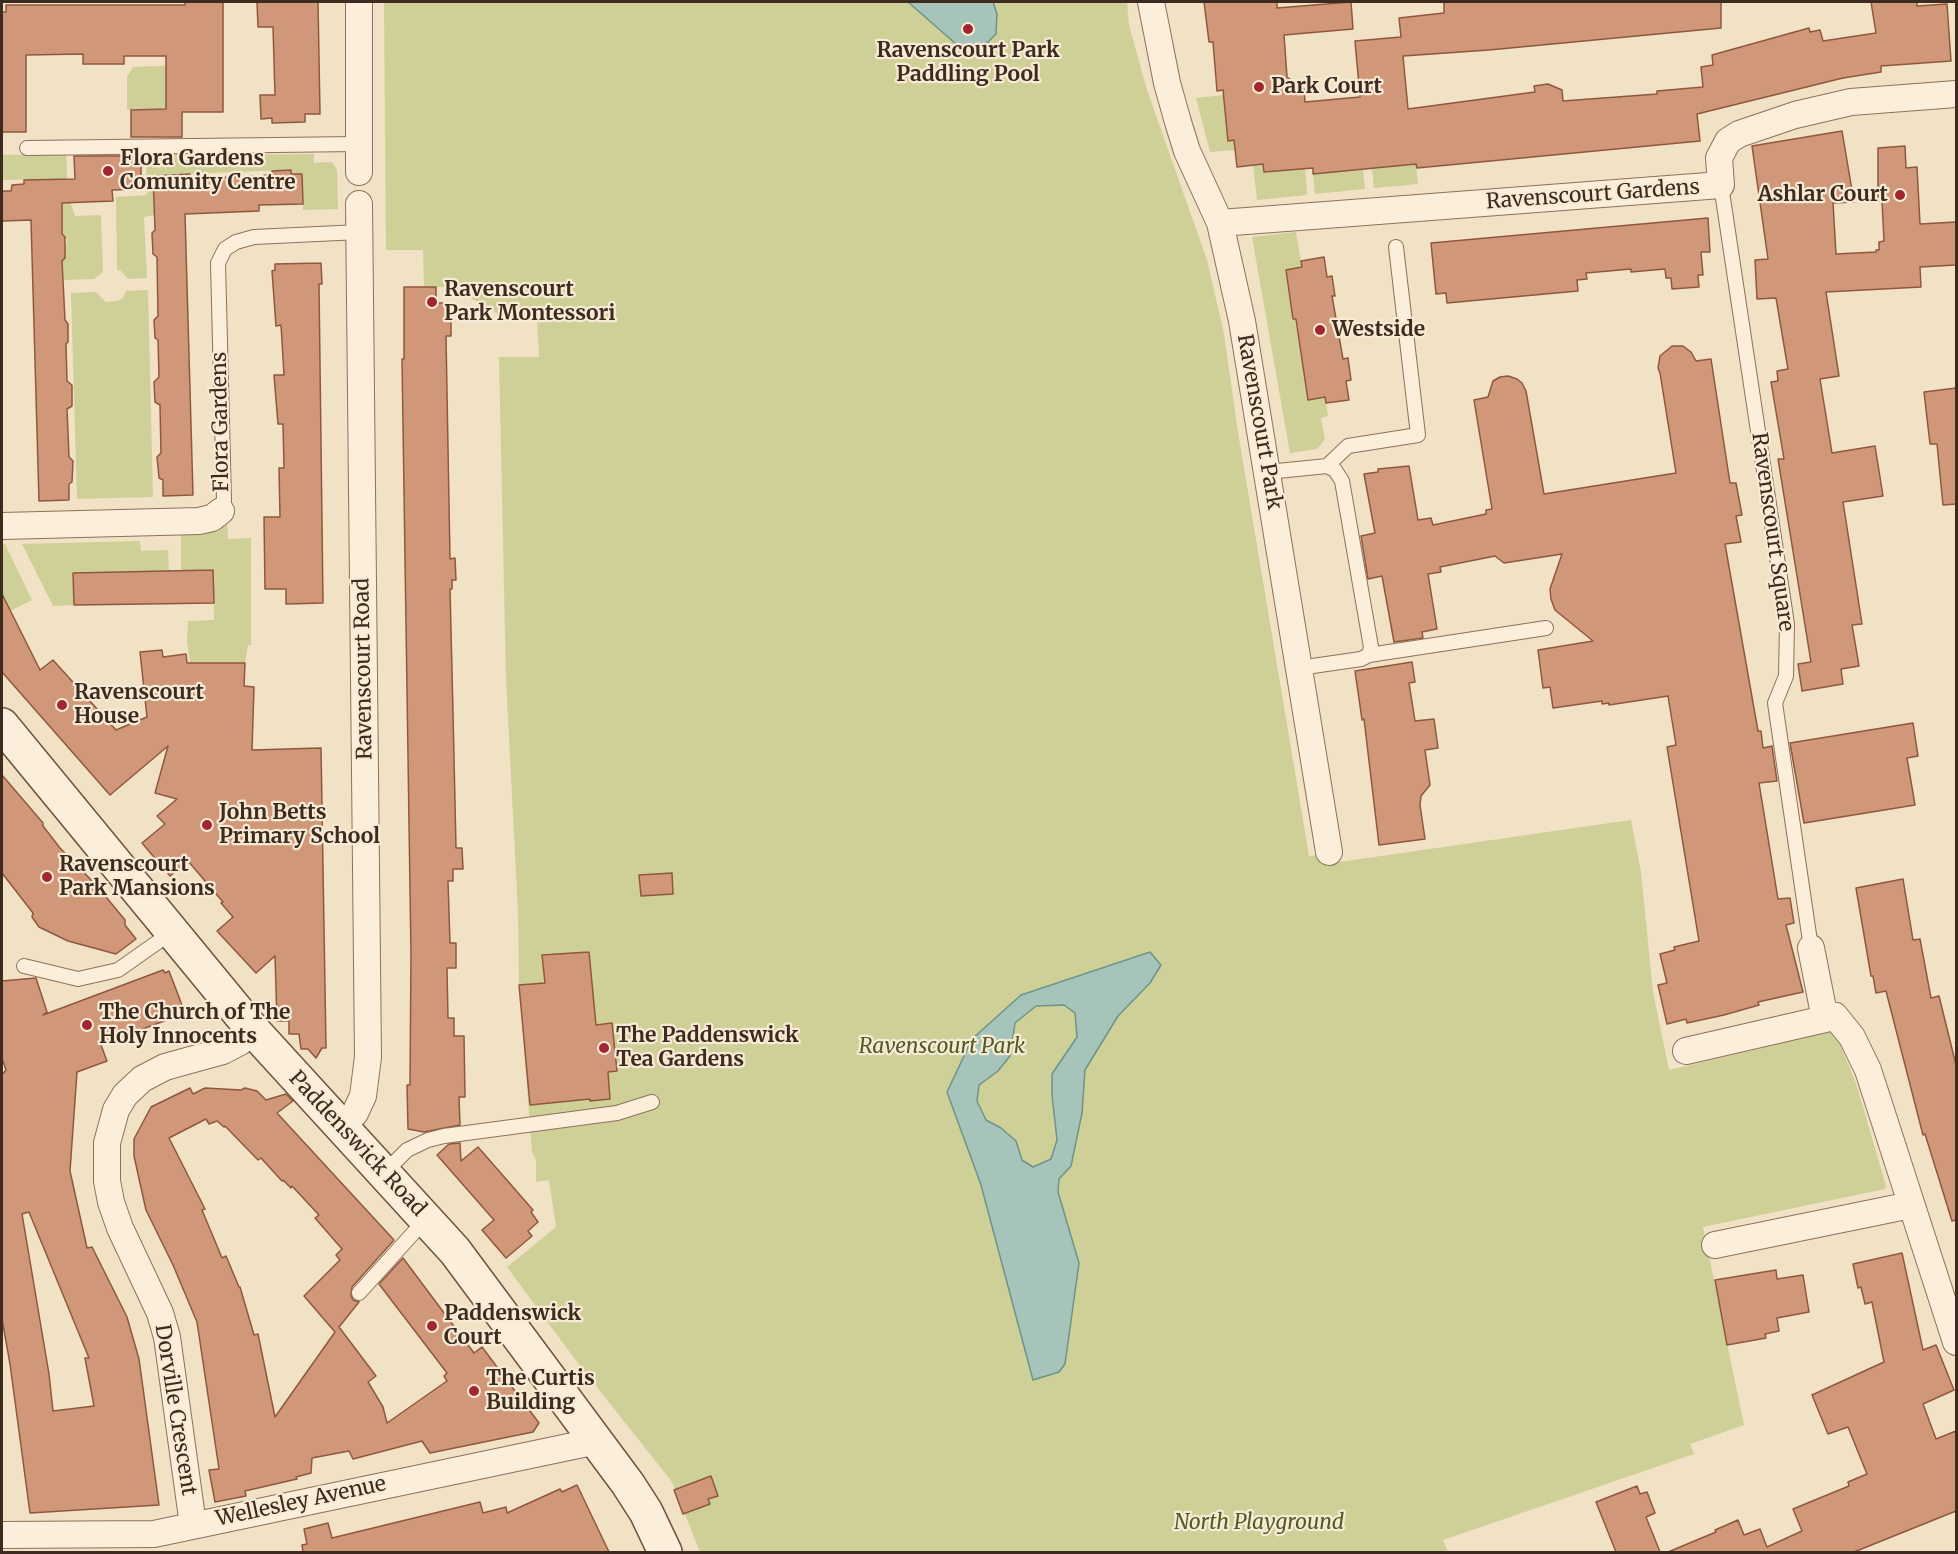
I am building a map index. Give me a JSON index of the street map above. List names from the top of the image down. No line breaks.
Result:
{"streets":{"main road":["Paddenswick Road"],"street":["Ravenscourt Gardens","Flora Gardens","Ravenscourt Park","Ravenscourt Square","Ravenscourt Road","Dorville Crescent","Wellesley Avenue"]},"crossings":[["Ravenscourt Gardens","Ravenscourt Park"],["Ravenscourt Gardens","Ravenscourt Square"],["Flora Gardens","Ravenscourt Road"],["Ravenscourt Road","Paddenswick Road"],["Paddenswick Road","Dorville Crescent"],["Paddenswick Road","Wellesley Avenue"],["Dorville Crescent","Wellesley Avenue"]],"parks":["Ravenscourt Park","North Playground"],"places":["Ravenscourt Park Paddling Pool","Park Court","Flora Gardens Comunity Centre","Ashlar Court","Ravenscourt Park Montessori","Westside","Ravenscourt House","John Betts Primary School","Ravenscourt Park Mansions","The Church of The Holy Innocents","The Paddenswick Tea Gardens","Paddenswick Court","The Curtis Building"]}
